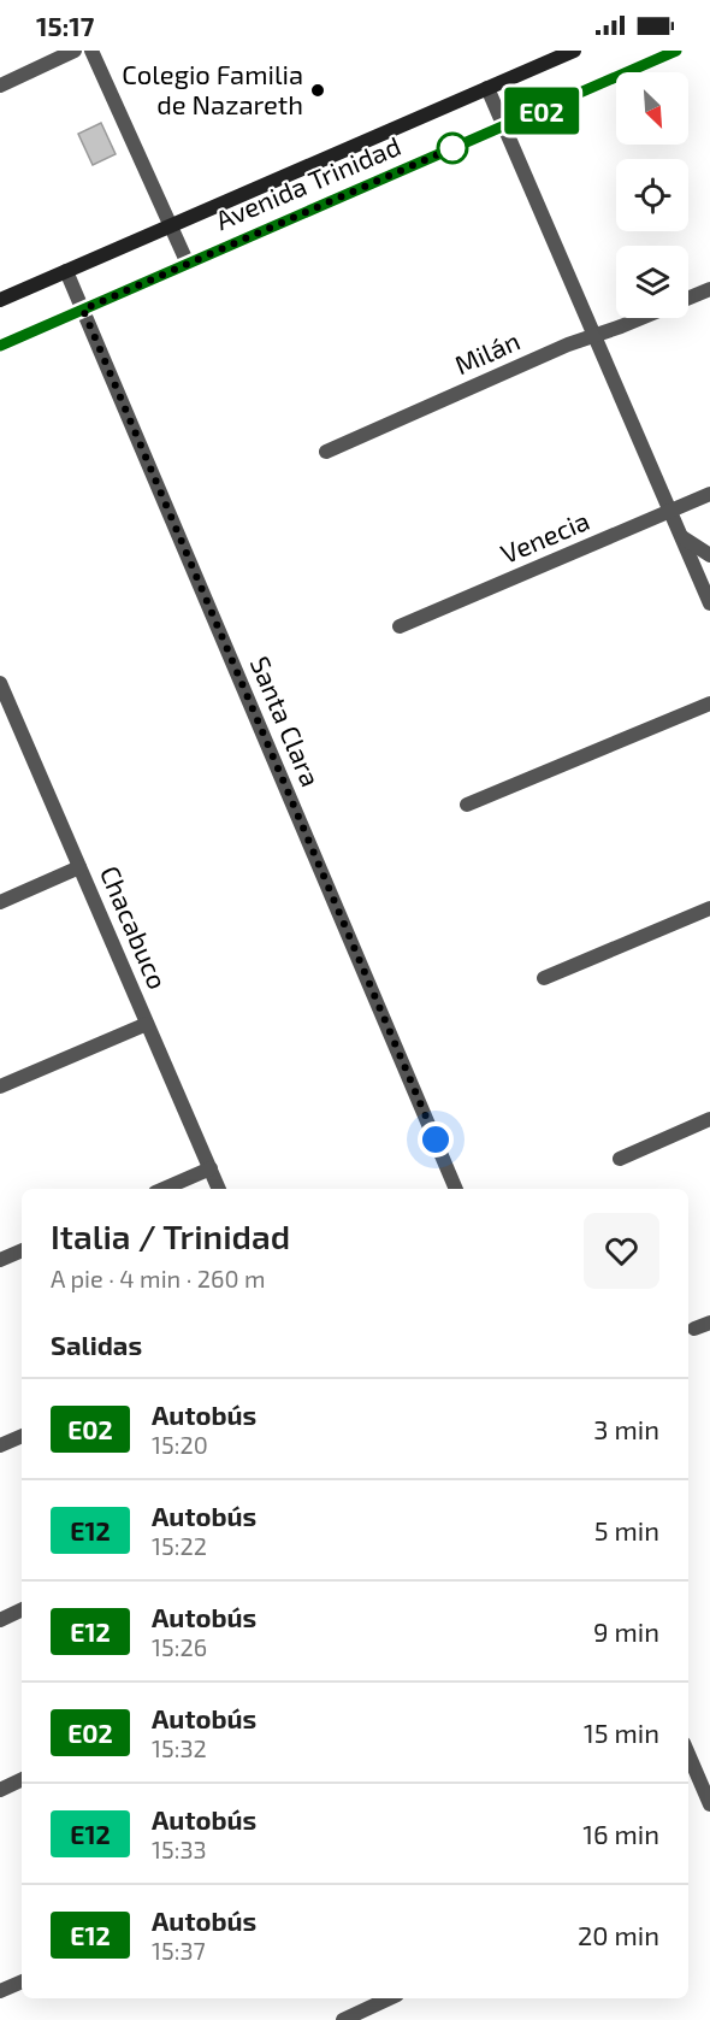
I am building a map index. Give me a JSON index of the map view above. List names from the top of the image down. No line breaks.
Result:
{"streets":{"main road":["Avenida Trinidad"],"street":["Milán","Venecia","Santa Clara","Chacabuco"]},"crossings":[["Avenida Trinidad","Santa Clara"]],"places":["Colegio Familia de Nazareth"],"lines":["bus line E02"],"north":"bottom right","page":{"status":"15:17","on_map":"E02","heading":[["Italia / Trinidad","A pie · 4 min · 260 m"],"Salidas"],"list":[{"mark":"E02","name":"Autobús","note":"15:20","value":"3 min"},{"mark":"E12","name":"Autobús","note":"15:22","value":"5 min"},{"mark":"E12","name":"Autobús","note":"15:26","value":"9 min"},{"mark":"E02","name":"Autobús","note":"15:32","value":"15 min"},{"mark":"E12","name":"Autobús","note":"15:33","value":"16 min"},{"mark":"E12","name":"Autobús","note":"15:37","value":"20 min"}]}}
